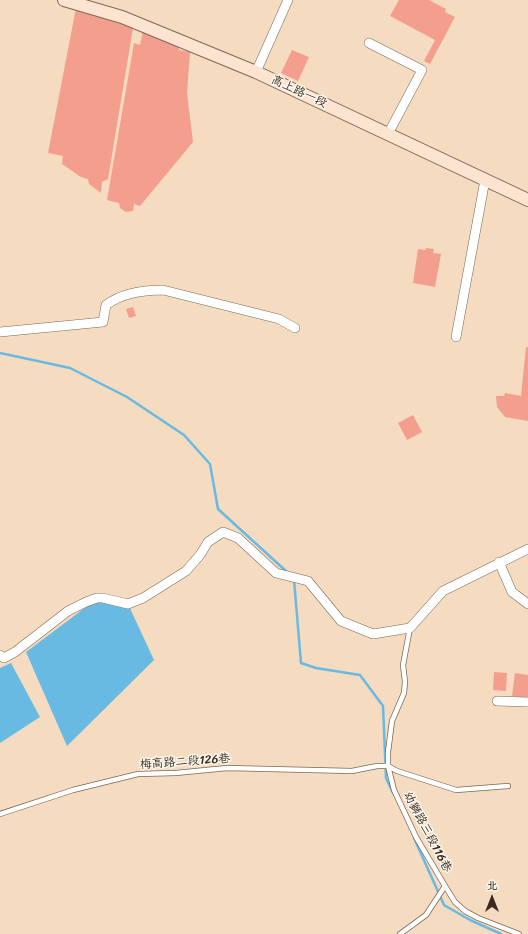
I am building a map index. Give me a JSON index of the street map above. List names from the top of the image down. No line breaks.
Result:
{"streets":{"street":["高上路一段"],"lane":["梅高路二段126巷","幼獅路三段116巷"]},"crossings":[["梅高路二段126巷","幼獅路三段116巷"]],"north":"top"}
